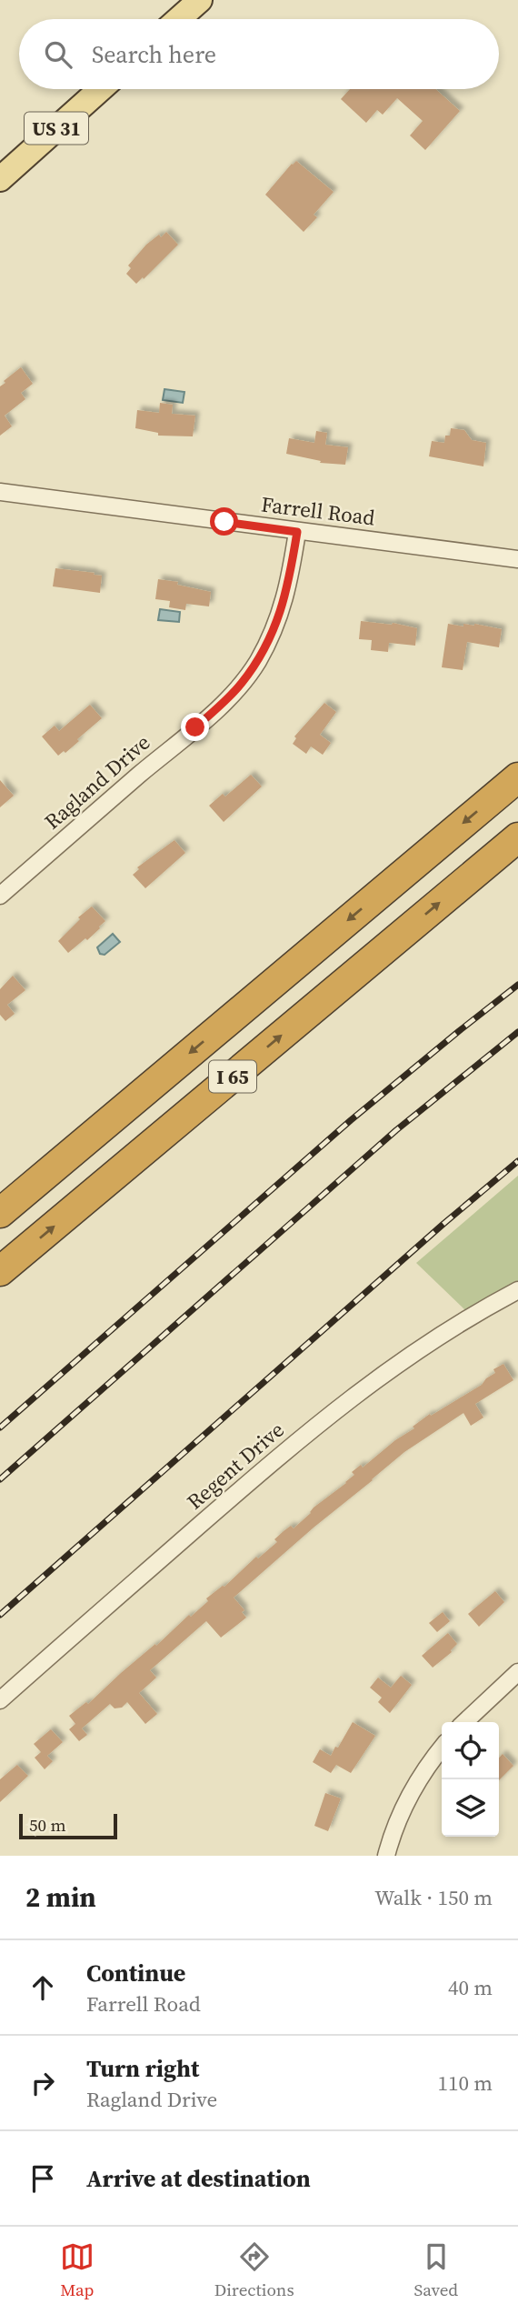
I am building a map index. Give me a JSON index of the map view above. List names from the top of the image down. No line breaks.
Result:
{"streets":{"highway":["I 65"],"main road":["US 31"],"street":["Farrell Road","Ragland Drive","Regent Drive"]},"crossings":[["Farrell Road","Ragland Drive"]],"scale_bar":"50 m","page":{"search":"Search here","scale":"50 m","heading":["2 min","Walk · 150 m"],"list":[["Continue","Farrell Road","40 m"],["Turn right","Ragland Drive","110 m"],"Arrive at destination"],"nav":["Map","Directions","Saved"]}}
